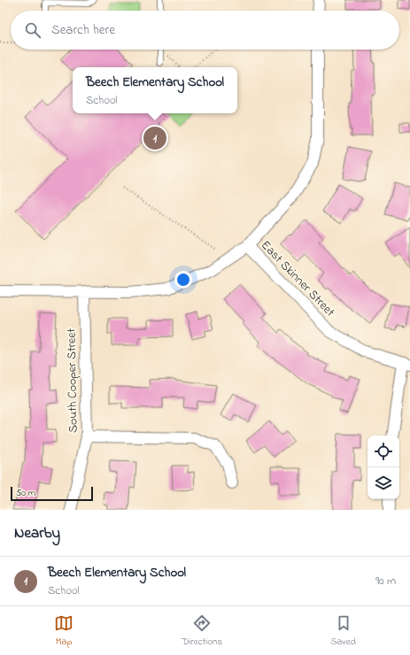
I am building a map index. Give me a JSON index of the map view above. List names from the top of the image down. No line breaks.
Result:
{"streets":{"street":["East Skinner Street","South Cooper Street"]},"crossings":[["East Skinner Street","South Cooper Street"]],"scale_bar":"50 m","page":{"search":"Search here","popup":["Beech Elementary School","School"],"pins":"1","scale":"50 m","heading":"Nearby","list":[{"mark":"1","name":"Beech Elementary School","note":"School","value":"90 m"}],"nav":["Map","Directions","Saved"]}}
